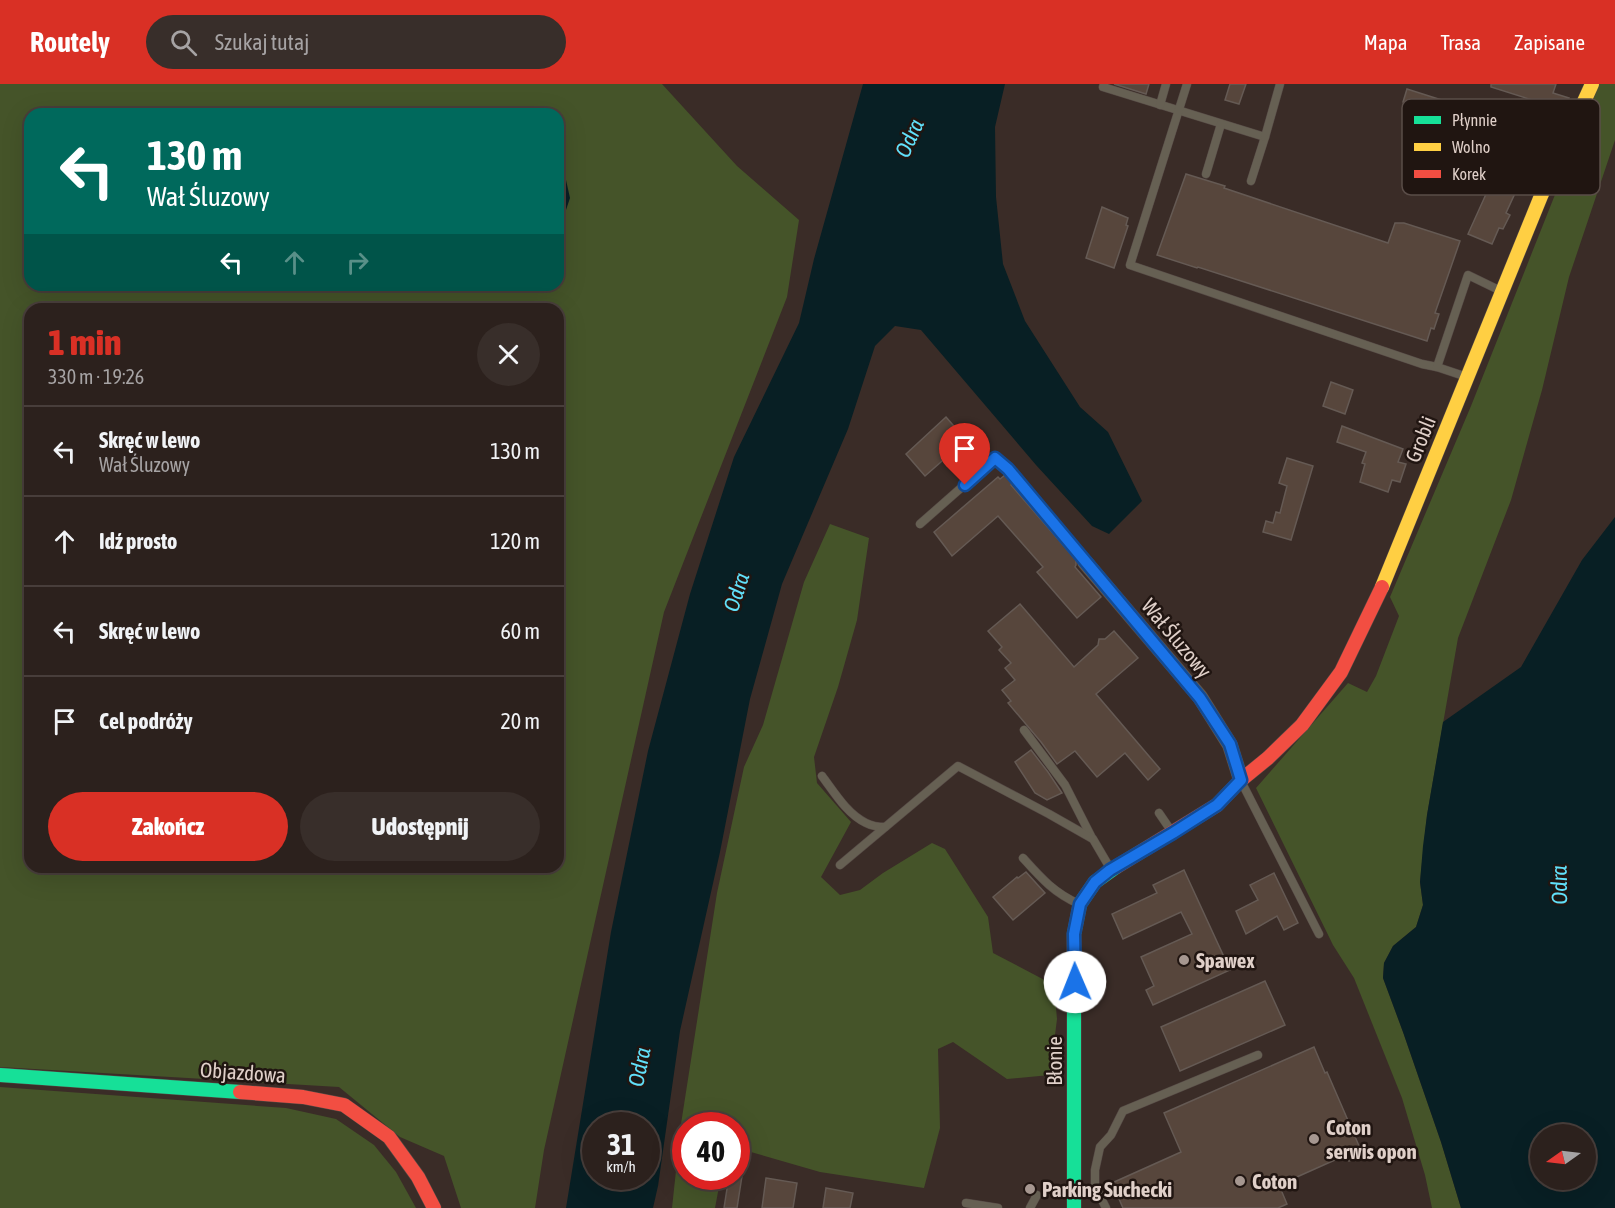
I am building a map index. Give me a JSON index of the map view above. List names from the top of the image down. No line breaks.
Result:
{"streets":{"street":["Grobli","Wał Śluzowy","Błonie","Objazdowa"]},"crossings":[["Grobli","Wał Śluzowy"],["Grobli","Błonie"],["Wał Śluzowy","Błonie"]],"water":["Odra"],"places":["Spawex","Coton serwis opon","Coton","Parking Suchecki"],"legend":["Płynnie","Wolno","Korek"],"north":"left","page":{"header":"Routely","search":"Szukaj tutaj","nav":["Mapa","Trasa","Zapisane"],"turn":["130 m","Wał Śluzowy"],"heading":["1 min","330 m · 19:26"],"list":[{"name":"Skręć w lewo","note":"Wał Śluzowy","value":"130 m"},{"name":"Idź prosto","value":"120 m"},{"name":"Skręć w lewo","value":"60 m"},{"name":"Cel podróży","value":"20 m"}],"buttons":["Zakończ","Udostępnij"],"speed":"31 km/h","limit":"40"}}
